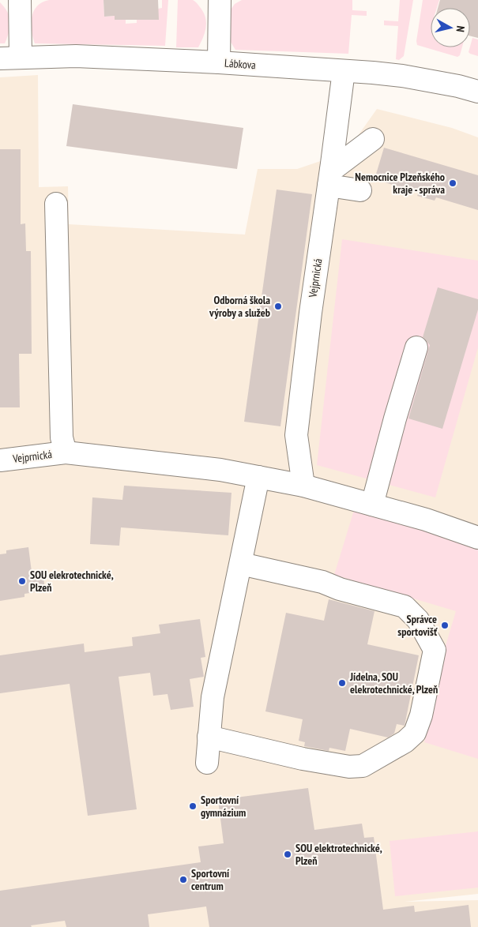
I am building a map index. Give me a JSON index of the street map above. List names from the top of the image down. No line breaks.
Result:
{"streets":{"street":["Lábkova","Vejprnická"]},"crossings":[["Lábkova","Vejprnická"]],"places":["Nemocnice Plzeňského kraje - správa","Odborná škola výroby a služeb","SOU elekrotechnické, Plzeň","Správce sportovišť","Jídelna, SOU elekrotechnické, Plzeň","Sportovní gymnázium","SOU elektrotechnické, Plzeň","Sportovní centrum"],"north":"right"}
